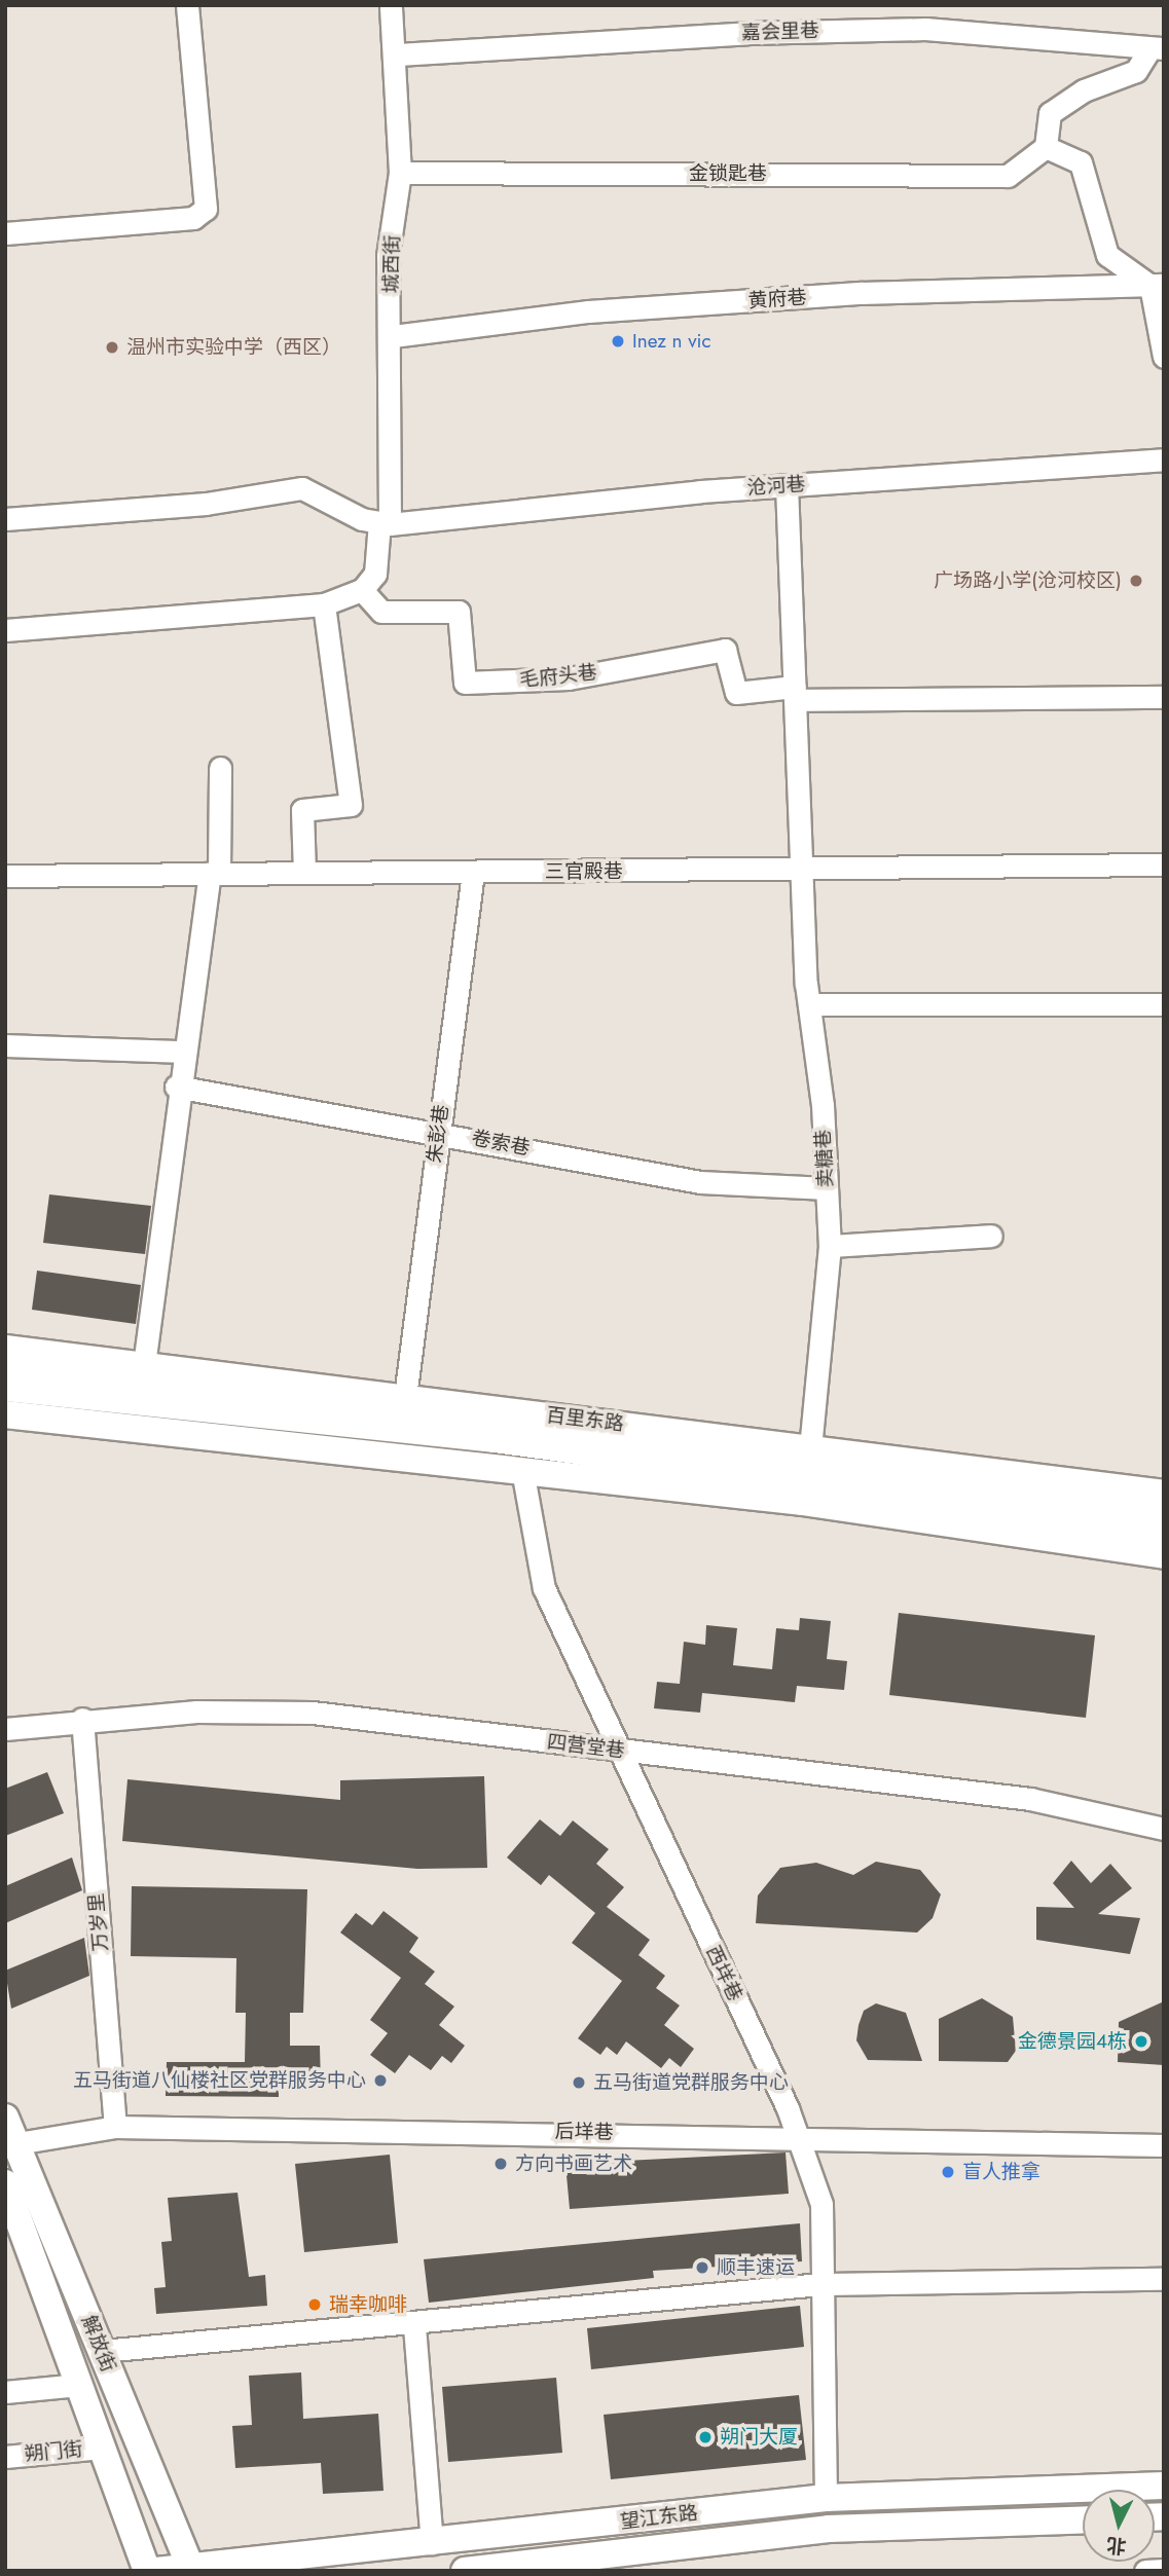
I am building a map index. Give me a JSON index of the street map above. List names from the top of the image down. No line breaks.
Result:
{"streets":{"main road":["百里东路","解放街","望江东路"],"street":["嘉会里巷","金锁匙巷","城西街","黄府巷","沧河巷","毛府头巷","三官殿巷","朱彭巷","卷索巷","卖糖巷","四营堂巷","万岁里","西垟巷","后垟巷","朔门街"]},"crossings":[["嘉会里巷","城西街"],["金锁匙巷","城西街"],["城西街","黄府巷"],["城西街","沧河巷"],["城西街","毛府头巷"],["沧河巷","卖糖巷"],["毛府头巷","卖糖巷"],["三官殿巷","朱彭巷"],["三官殿巷","卖糖巷"],["朱彭巷","卷索巷"],["朱彭巷","百里东路"],["卷索巷","卖糖巷"],["卖糖巷","百里东路"],["四营堂巷","万岁里"],["四营堂巷","西垟巷"],["万岁里","后垟巷"],["西垟巷","后垟巷"],["西垟巷","望江东路"],["后垟巷","解放街"],["解放街","朔门街"],["解放街","望江东路"]],"places":["Inez n vic","温州市实验中学（西区）","广场路小学(沧河校区)","金德景园4栋","五马街道八仙楼社区党群服务中心","五马街道党群服务中心","方向书画艺术","盲人推拿","顺丰速运","瑞幸咖啡","朔门大厦"],"north":"bottom"}
